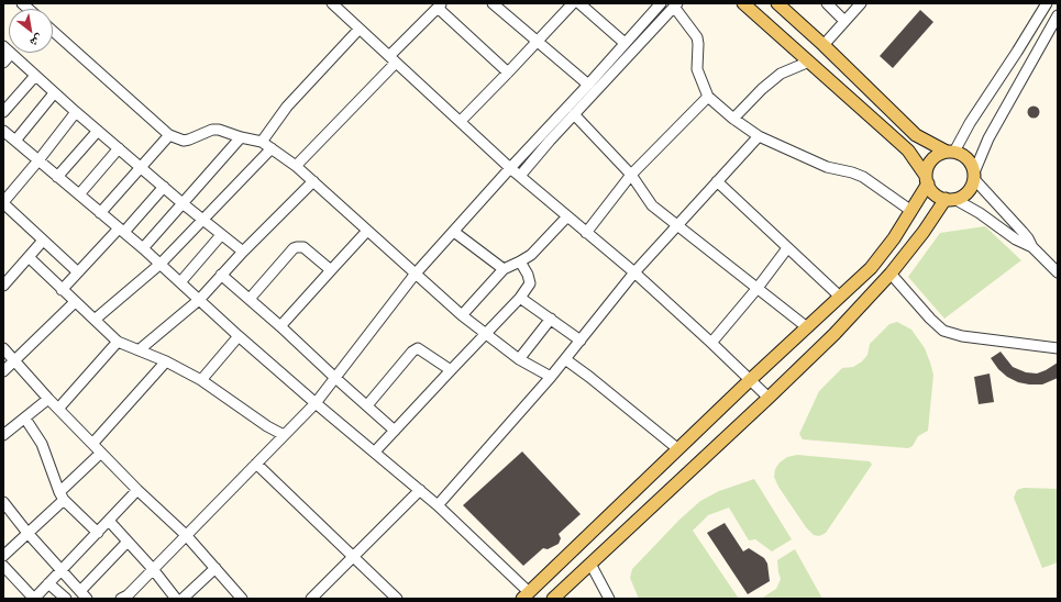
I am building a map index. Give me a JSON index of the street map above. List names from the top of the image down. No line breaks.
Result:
{"north":"bottom right"}
